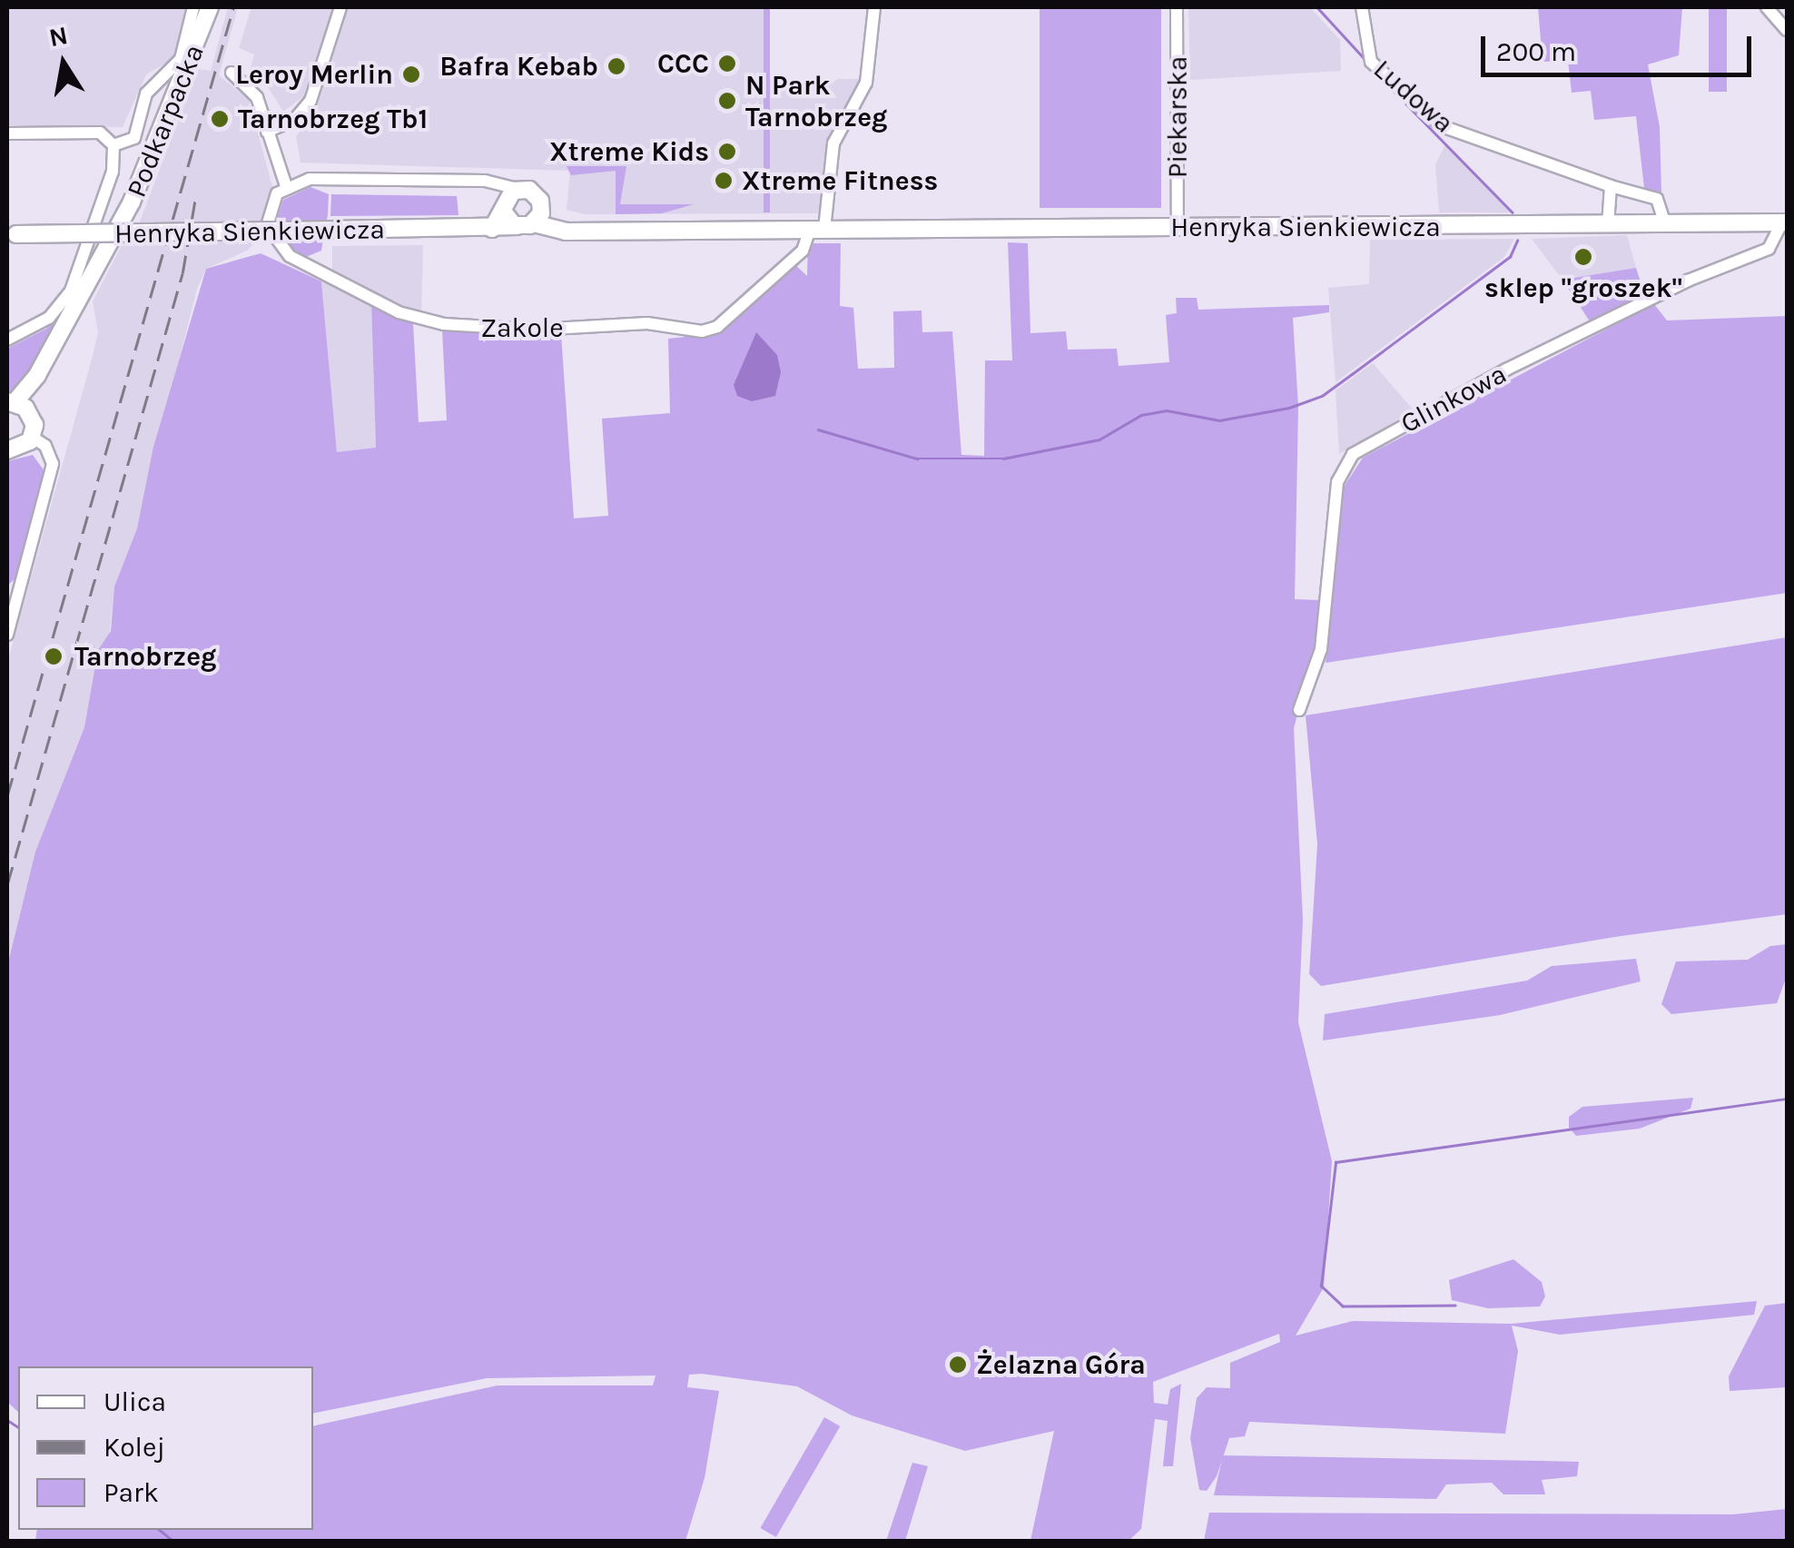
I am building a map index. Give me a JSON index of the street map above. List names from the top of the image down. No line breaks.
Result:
{"streets":{"main road":["Podkarpacka","Henryka Sienkiewicza"],"street":["Ludowa","Piekarska","Zakole","Glinkowa"]},"crossings":[["Ludowa","Henryka Sienkiewicza"],["Piekarska","Henryka Sienkiewicza"],["Henryka Sienkiewicza","Zakole"],["Henryka Sienkiewicza","Glinkowa"]],"places":["CCC","Bafra Kebab","Leroy Merlin","N Park Tarnobrzeg","Tarnobrzeg Tb1","Xtreme Kids","Xtreme Fitness","sklep \"groszek\"","Tarnobrzeg","Żelazna Góra"],"legend":["Ulica","Kolej","Park"],"scale_bar":"200 m","north":"top"}
